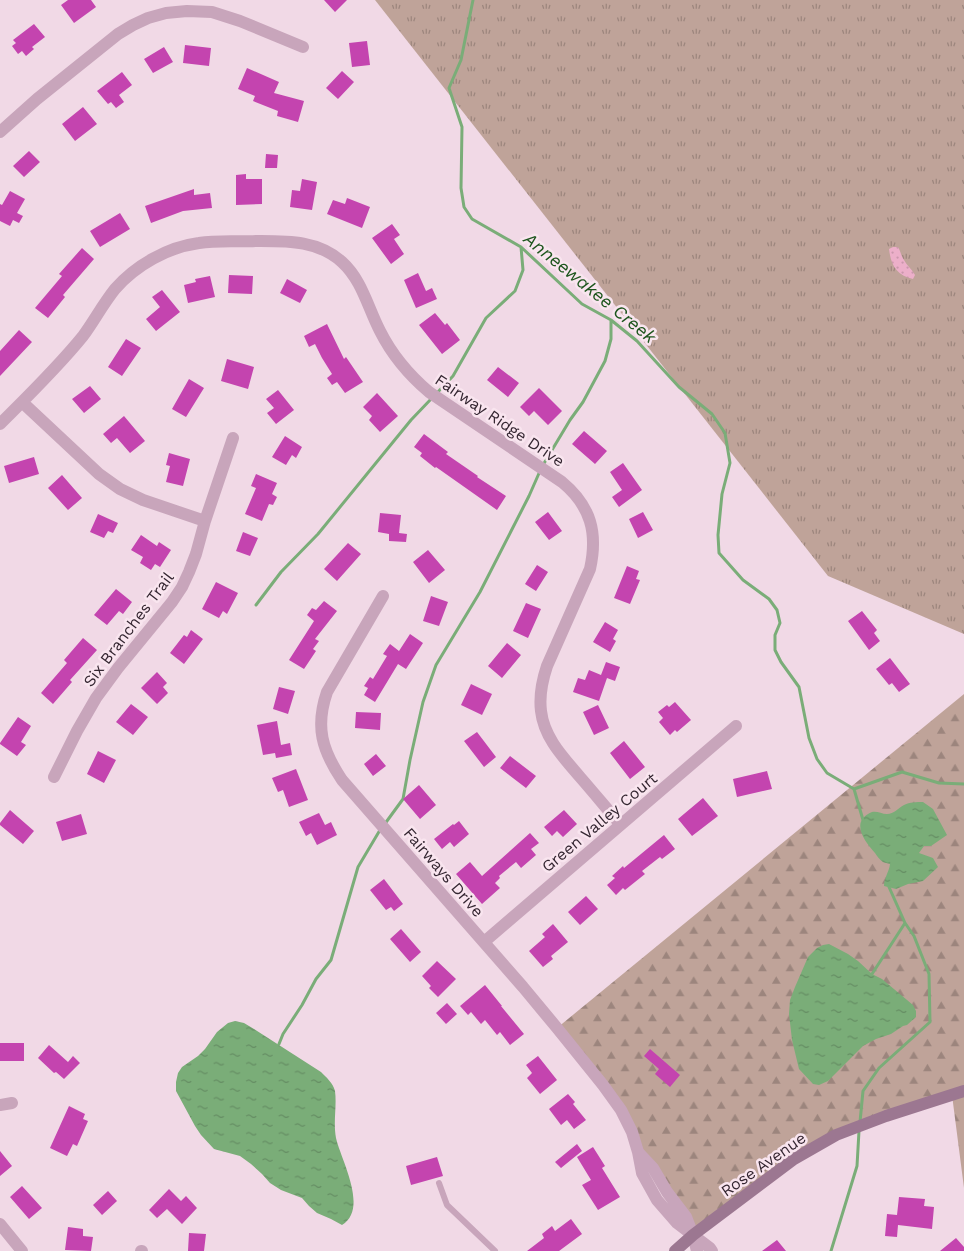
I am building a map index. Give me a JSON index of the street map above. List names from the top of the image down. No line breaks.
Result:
{"streets":{"street":["Fairway Ridge Drive","Six Branches Trail","Green Valley Court","Fairways Drive","Rose Avenue"]},"crossings":[["Fairway Ridge Drive","Green Valley Court"],["Green Valley Court","Fairways Drive"],["Fairways Drive","Rose Avenue"]],"water":["Anneewakee Creek"]}
